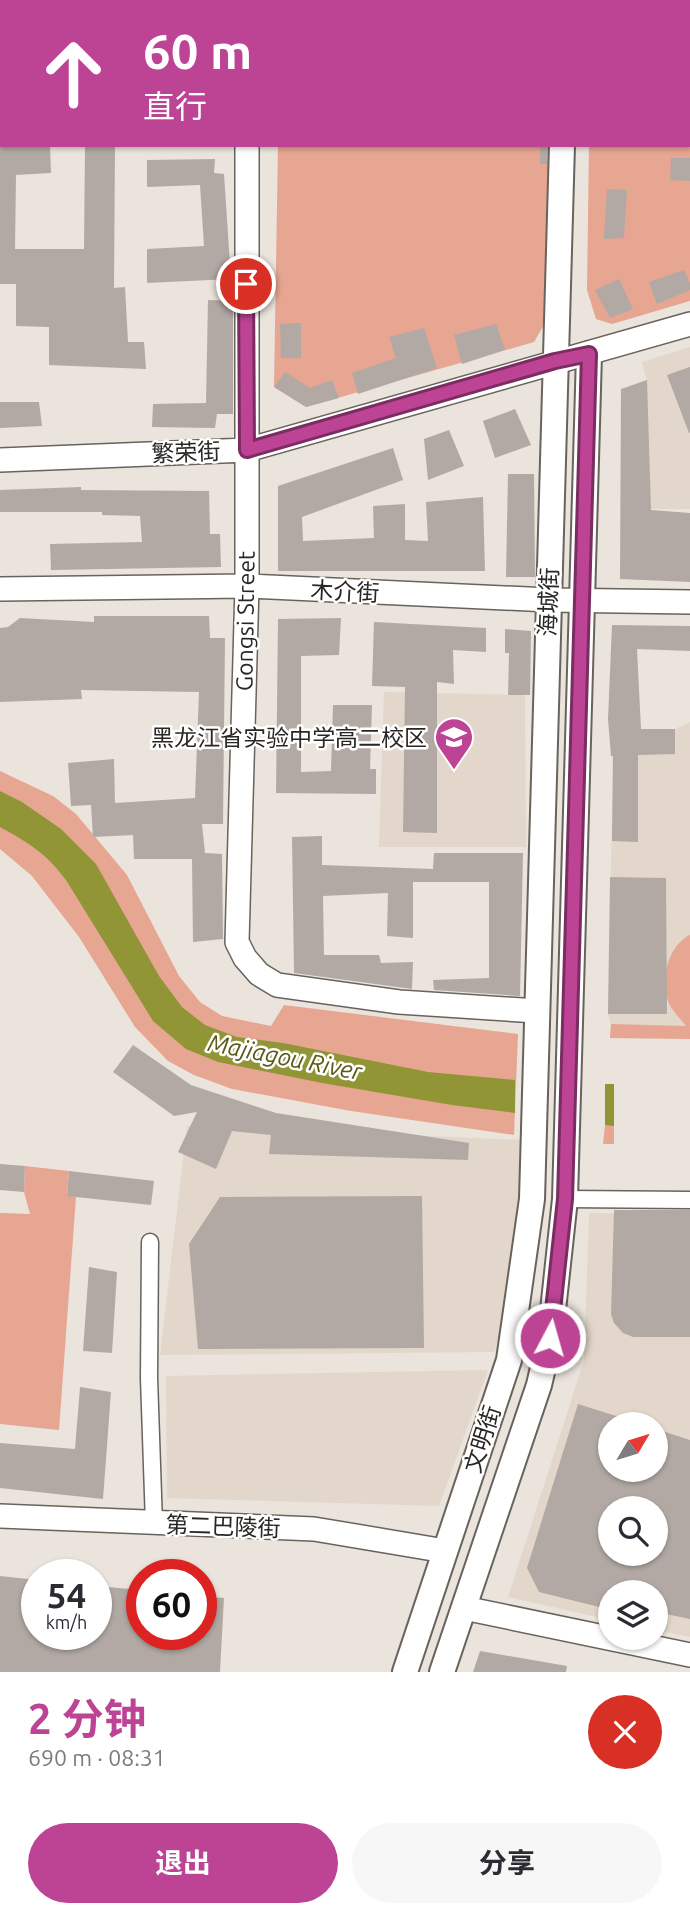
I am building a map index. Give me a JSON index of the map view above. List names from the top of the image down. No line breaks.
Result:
{"streets":{"main road":["海城街","文明街"],"street":["繁荣街","木介街","Gongsi Street","第二巴陵街"]},"crossings":[["繁荣街","海城街"],["繁荣街","Gongsi Street"],["木介街","海城街"],["木介街","Gongsi Street"],["海城街","Gongsi Street"],["海城街","文明街"],["文明街","第二巴陵街"]],"water":["Majiagou River"],"places":{"school or university":["黑龙江省实验中学高二校区"]},"north":"top right","page":{"turn":["60 m","直行"],"speed":"54 km/h","limit":"60","heading":["2 分钟","690 m · 08:31"],"buttons":["退出","分享"]}}
